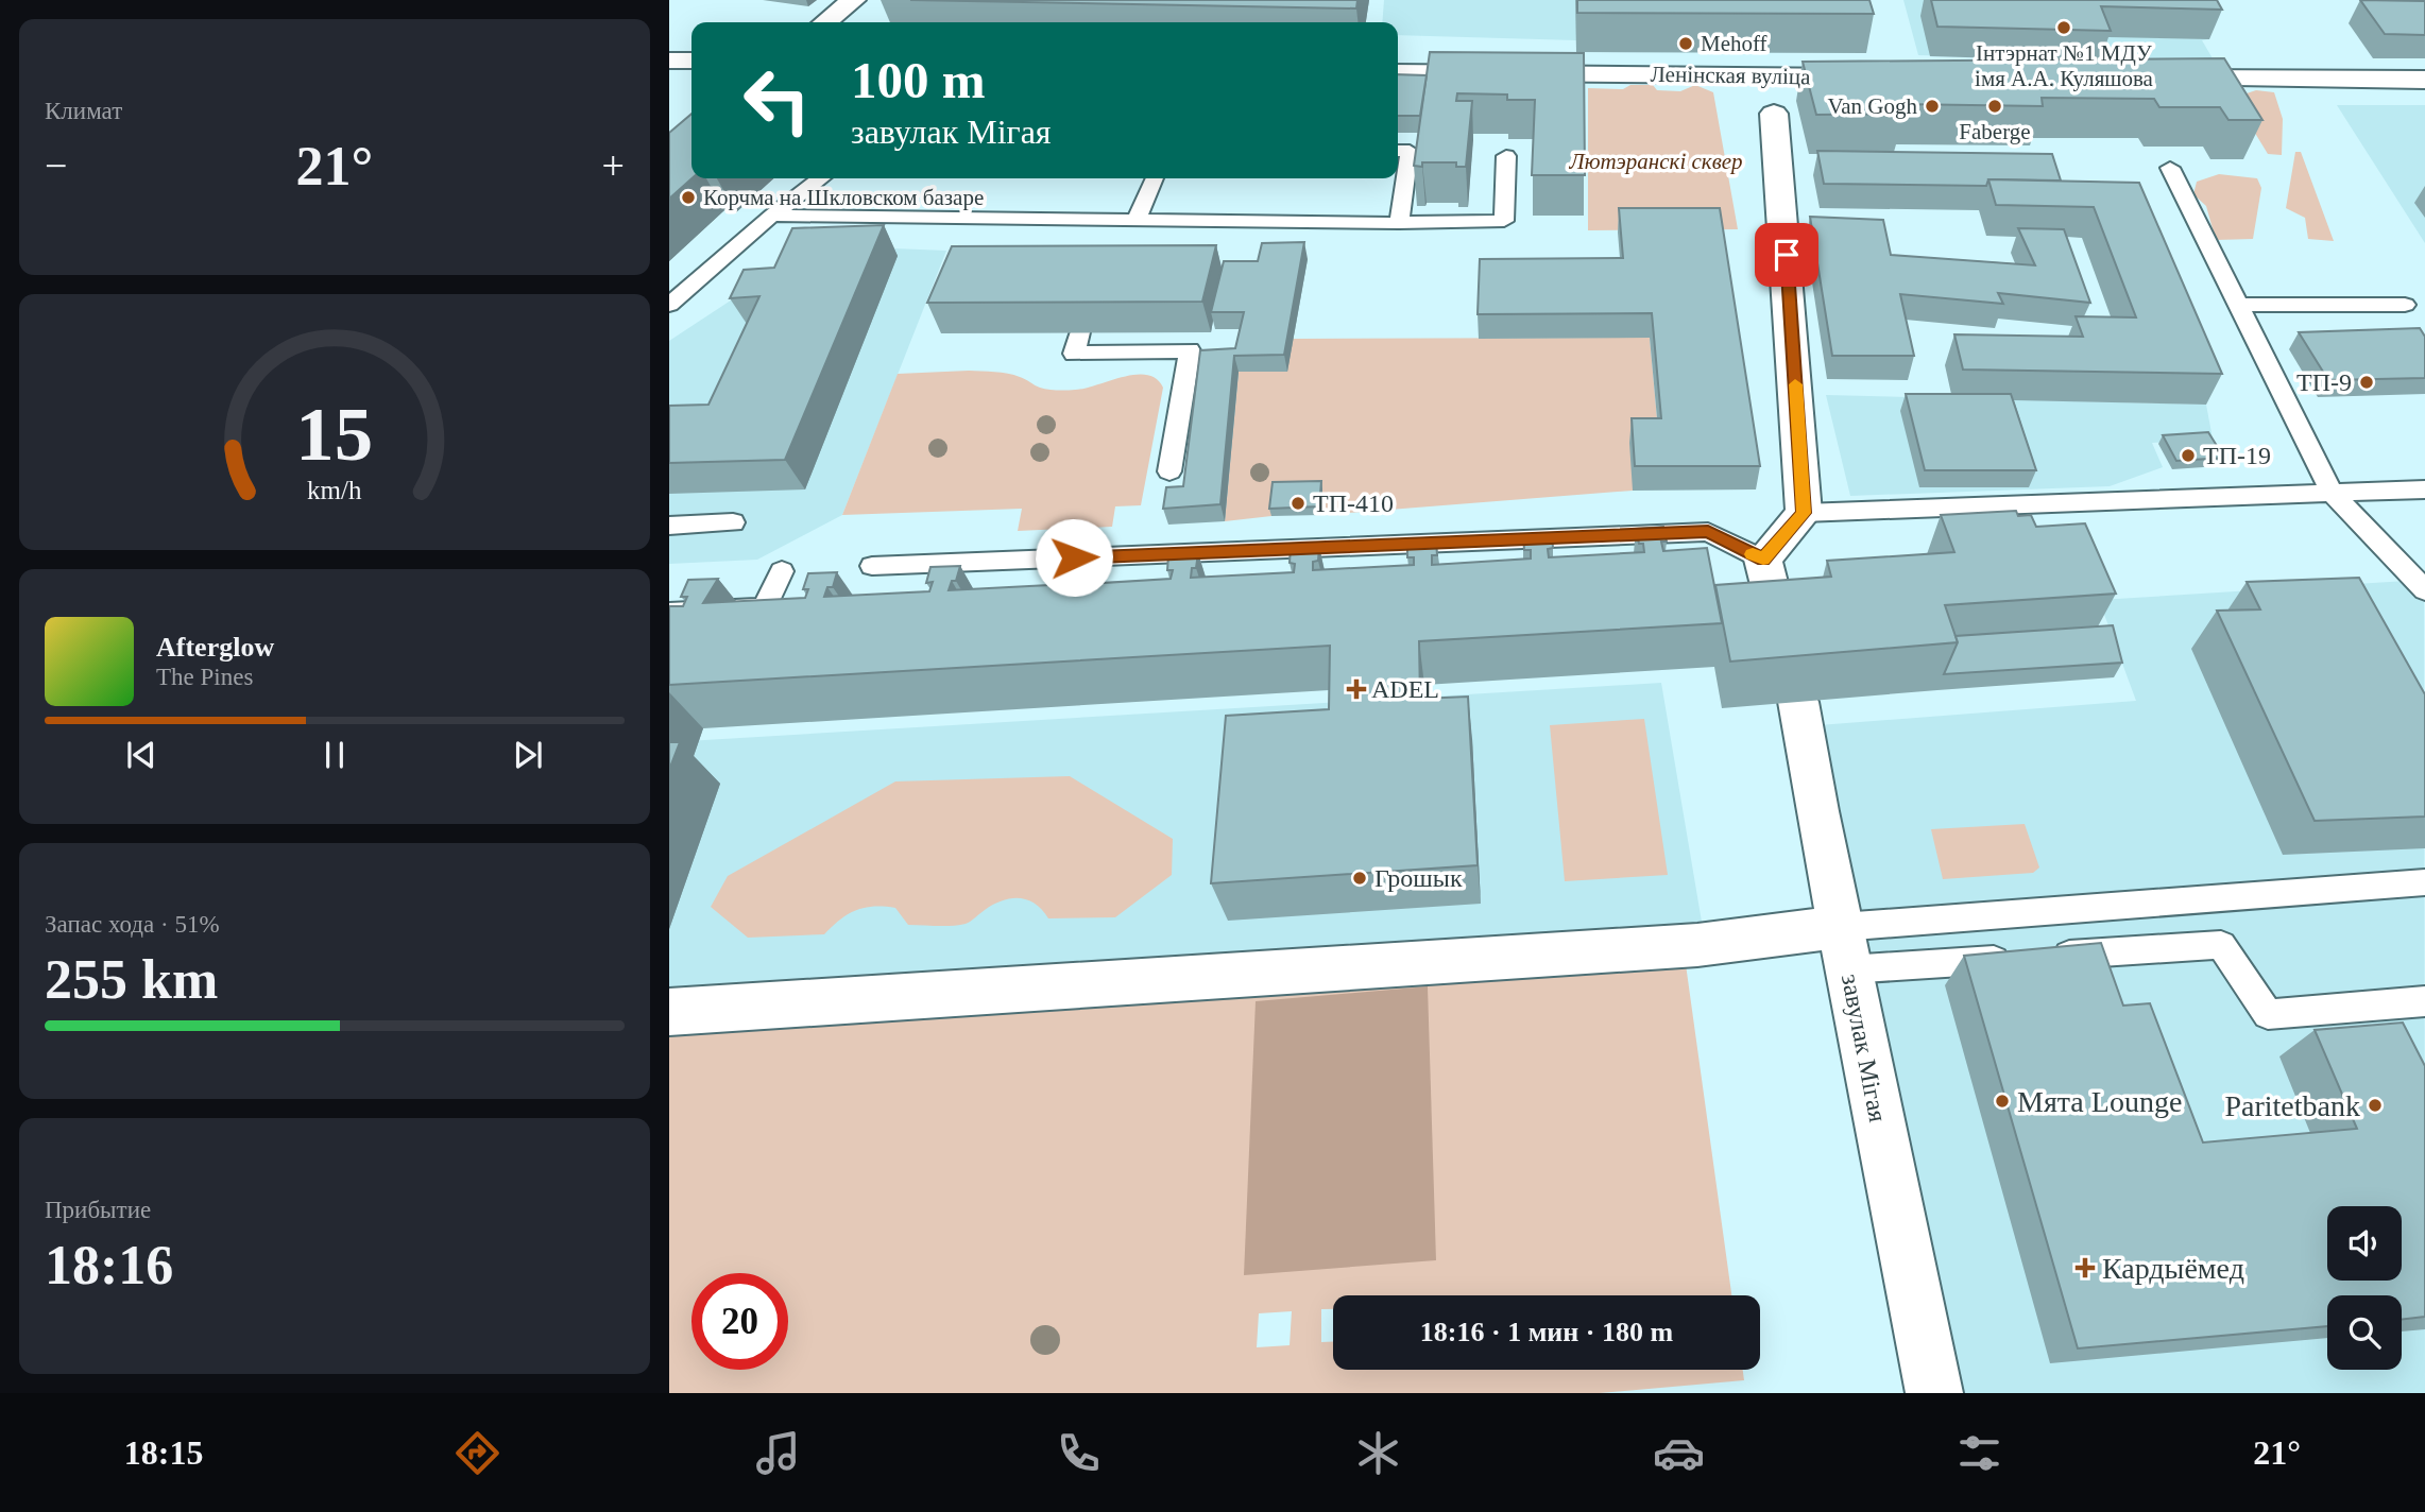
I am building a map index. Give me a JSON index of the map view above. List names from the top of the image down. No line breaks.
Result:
{"streets":{"street":["Ленінская вуліца","завулак Мігая"]},"parks":["Лютэранскі сквер"],"places":{"other":["Інтэрнат №1 МДУ імя А.А. Куляшова","Mehoff","Van Gogh","Faberge","Корчма на Шкловском базаре","ТП-9","ТП-19","ТП-410","Грошык","Мята Lounge","Paritetbank"],"health":["ADEL","Кардыёмед"]},"page":{"tile":["Климат",["Запас хода · 51%","255 km"],["Прибытие","18:16"]],"turn":["100 m","завулак Мігая"],"heat":["−","21°","+"],"song":["Afterglow","The Pines"],"limit":"20","trip":"18:16 · 1 мин · 180 m","tabs":["18:15","21°"],"gauge":["15","km/h"]}}
